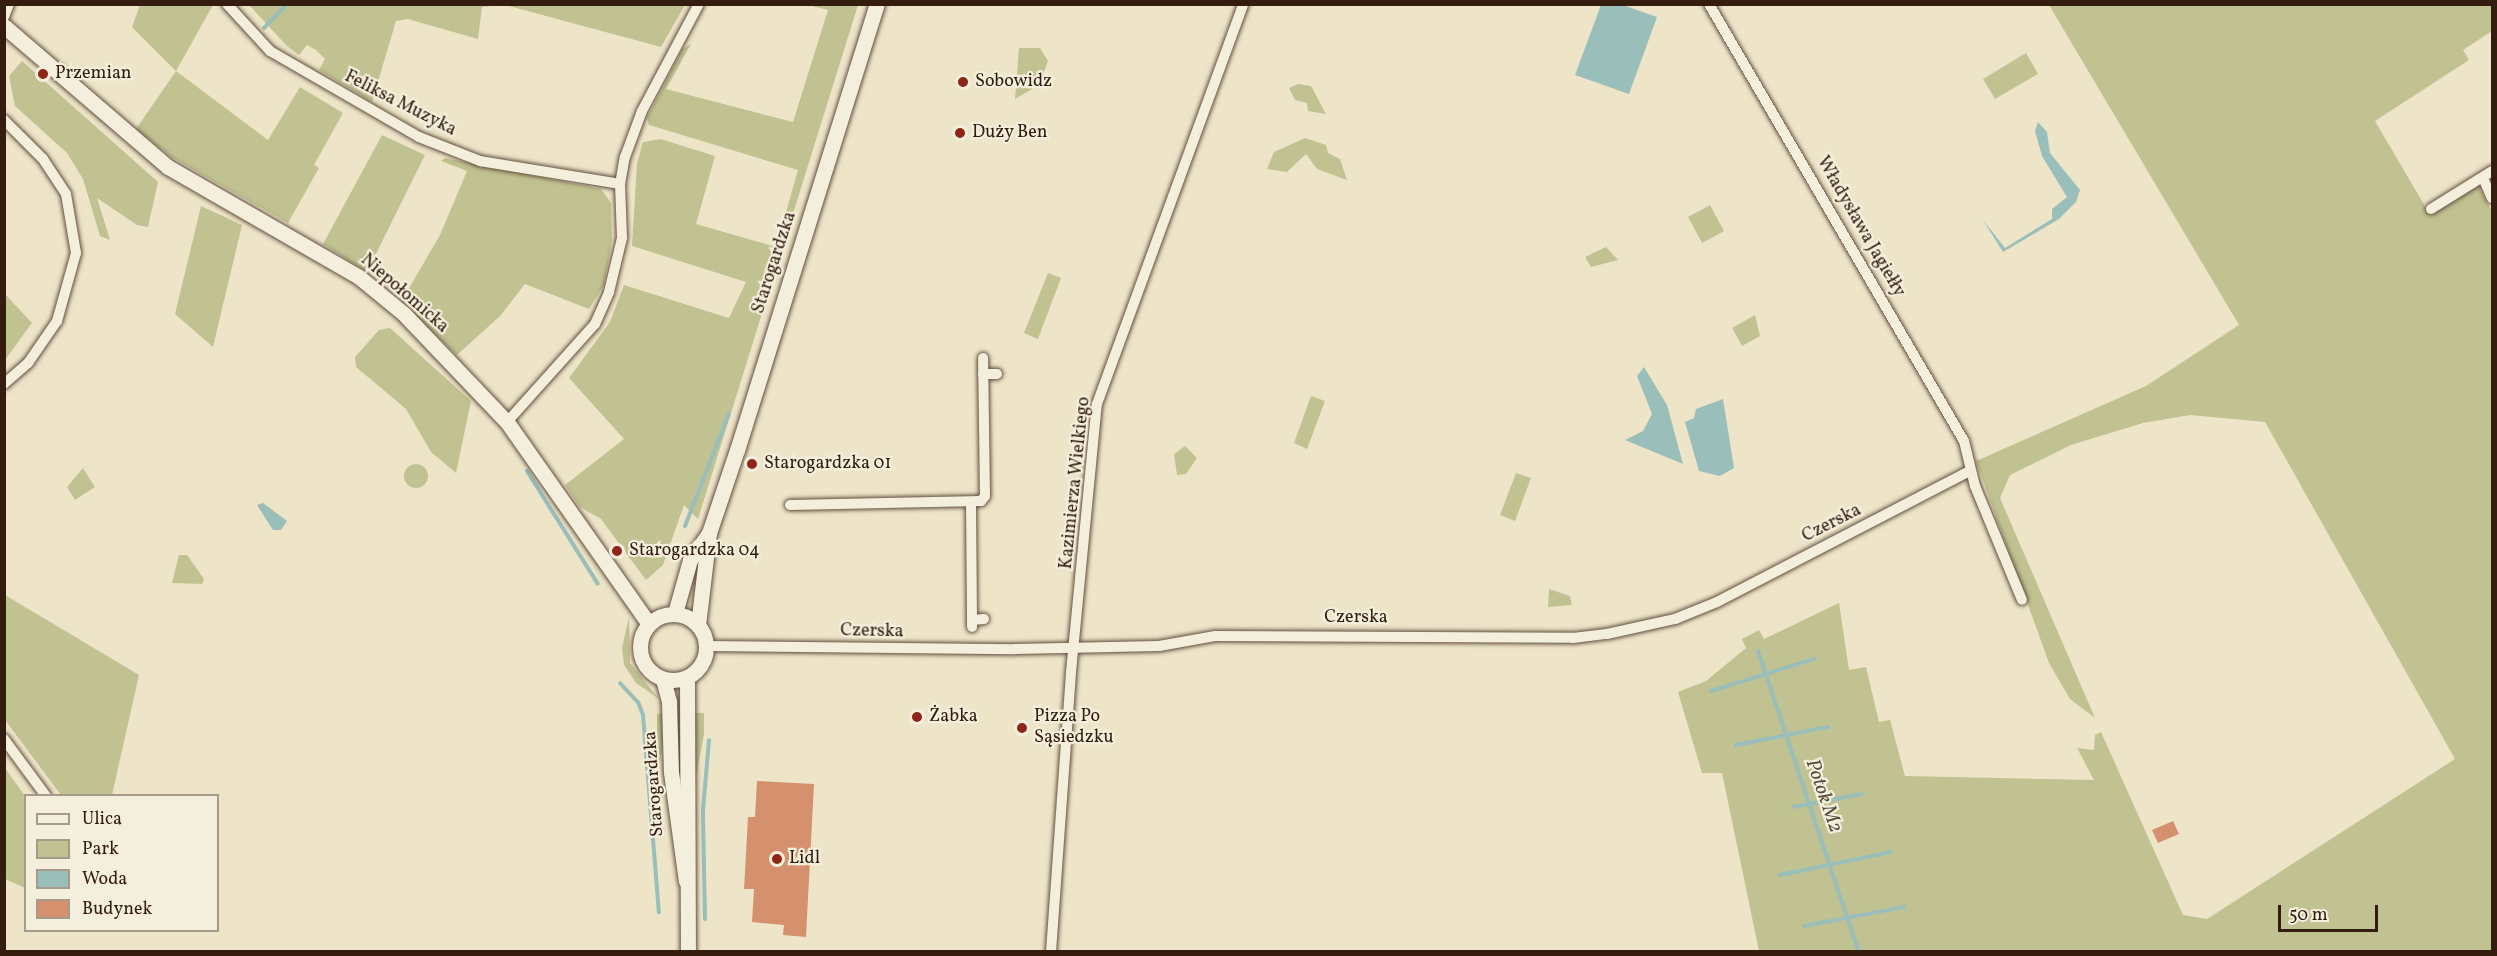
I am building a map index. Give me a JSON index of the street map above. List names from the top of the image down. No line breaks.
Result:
{"streets":{"main road":["Starogardzka","Niepołomicka"],"street":["Feliksa Muzyka","Władysława Jagiełły","Kazimierza Wielkiego","Czerska"]},"crossings":[["Władysława Jagiełły","Czerska"],["Starogardzka","Niepołomicka"],["Starogardzka","Czerska"],["Niepołomicka","Czerska"],["Kazimierza Wielkiego","Czerska"]],"water":["Potok M2"],"places":["Przemian","Sobowidz","Duży Ben","Starogardzka 01","Starogardzka 04","Żabka","Pizza Po Sąsiedzku","Lidl"],"legend":["Ulica","Park","Woda","Budynek"],"scale_bar":"50 m"}
